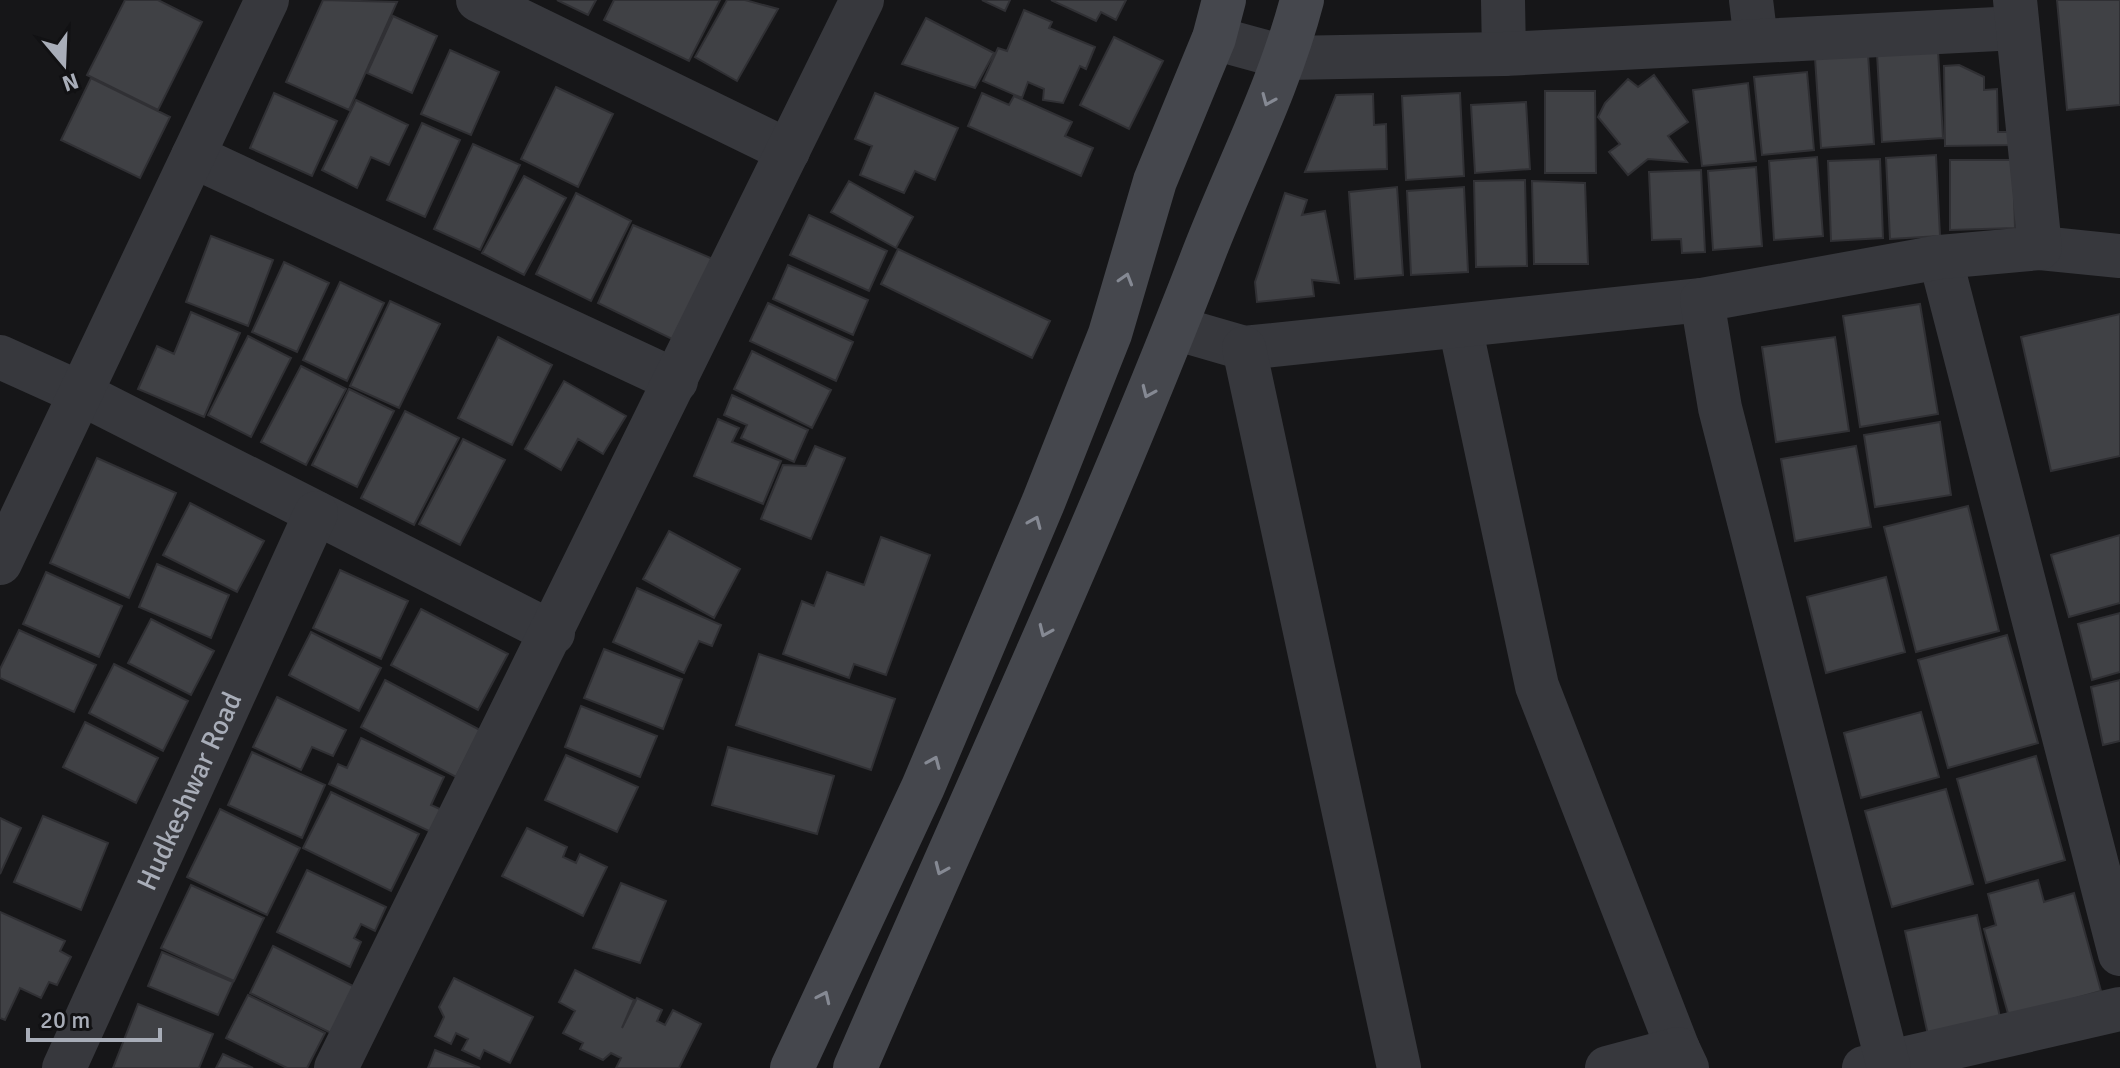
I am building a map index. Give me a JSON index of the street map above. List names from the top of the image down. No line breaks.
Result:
{"streets":{"street":["Hudkeshwar Road"]},"scale_bar":"20 m","north":"bottom"}
